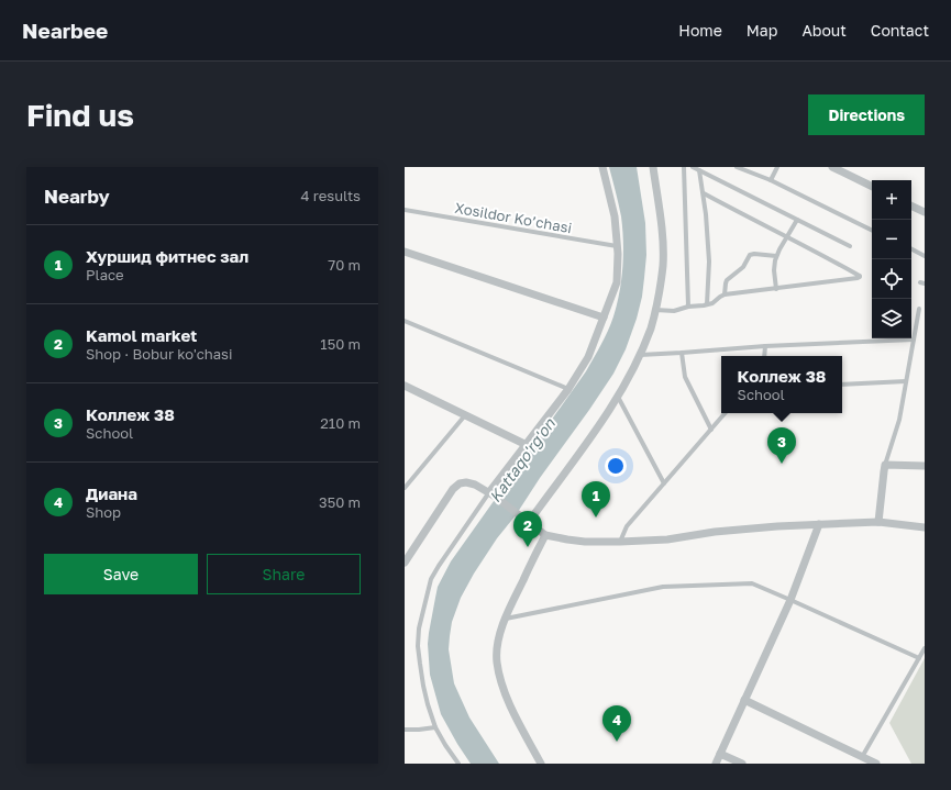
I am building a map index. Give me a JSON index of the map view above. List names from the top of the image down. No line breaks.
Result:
{"streets":{"street":["Xosildor Ko’chasi"]},"water":["Kattaqo'rg'on"],"page":{"header":"Nearbee","nav":["Home","Map","About","Contact"],"buttons":["Directions",["Save","Share"]],"title":"Find us","heading":["Nearby","4 results"],"map_buttons":["+","−"],"list":[{"mark":"1","name":"Хуршид фитнес зал","note":"Place","value":"70 m"},{"mark":"2","name":"Kamol market","note":"Shop · Bobur ko'chasi","value":"150 m"},{"mark":"3","name":"Коллеж 38","note":"School","value":"210 m"},{"mark":"4","name":"Диана","note":"Shop","value":"350 m"}],"popup":["Коллеж 38","School"],"pins":["3","1","2","4"]}}
